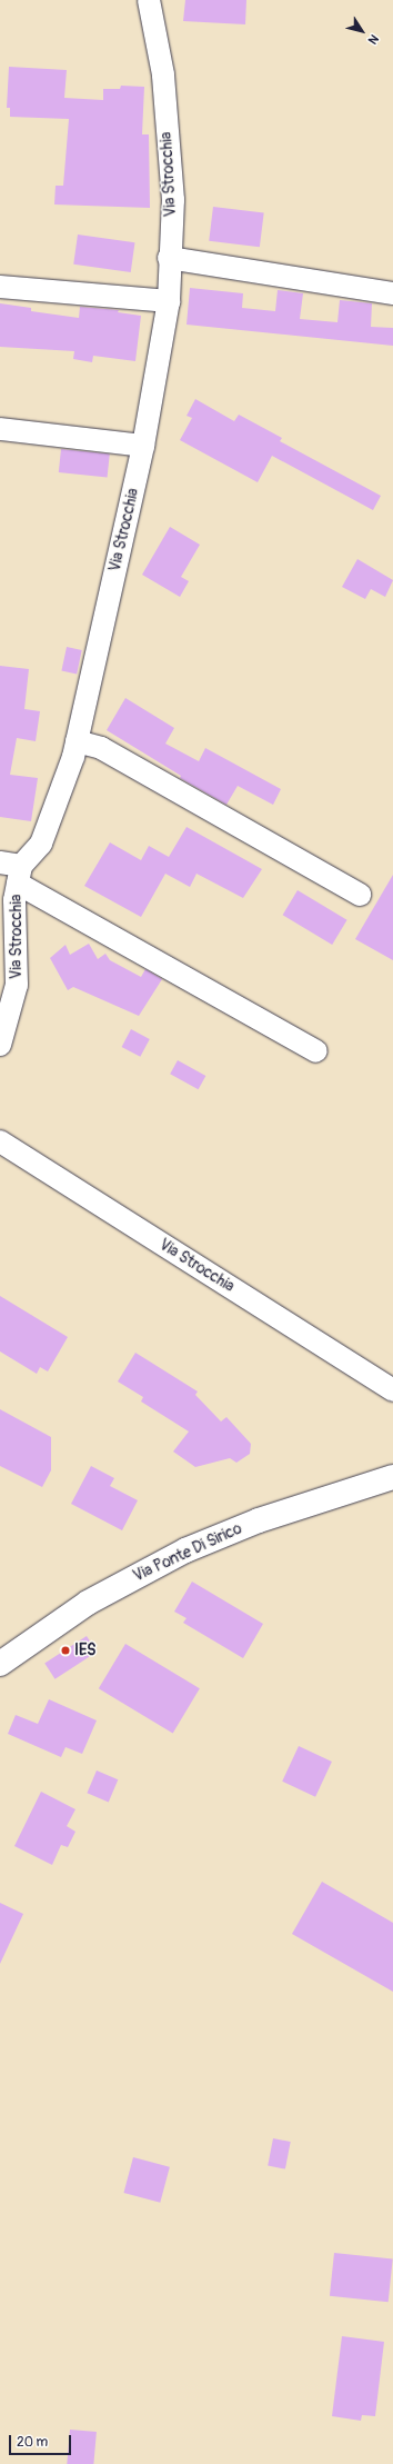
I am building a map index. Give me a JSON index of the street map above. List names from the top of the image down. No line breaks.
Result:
{"streets":{"street":["Via Strocchia","Via Ponte Di Sirico"]},"places":["IES"],"scale_bar":"20 m","north":"bottom right"}
